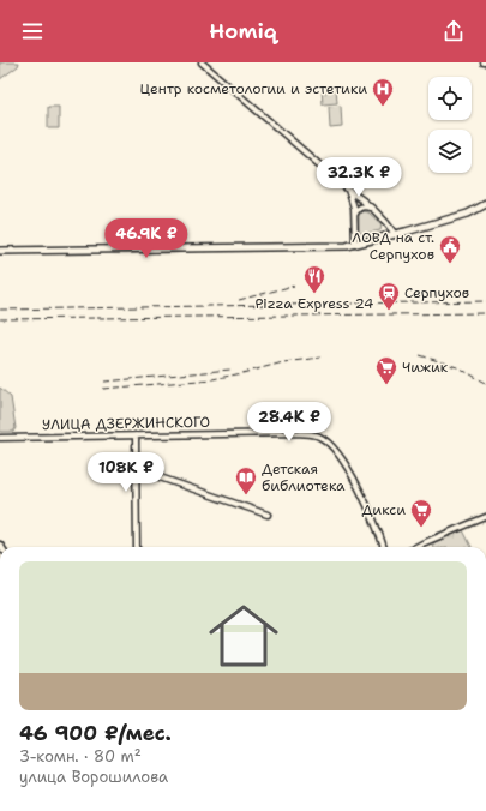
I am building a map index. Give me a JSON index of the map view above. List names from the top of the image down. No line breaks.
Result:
{"streets":{"street":["УЛИЦА ДЗЕРЖИНСКОГО"]},"places":{"hospital":["Центр косметологии и эстетики"],"public building":["ЛОВД на ст. Серпухов"],"restaurant":["Pizza Express 24"],"station":["Серпухов"],"supermarket":["Чижик","Дикси"],"library":["Детская библиотека"]},"page":{"header":"Homiq","price":["32.3K ₽","46.9K ₽","28.4K ₽","108K ₽"],"list":[{"name":"46 900 ₽/мес.","note":"3-комн. · 80 m² · улица Ворошилова"}]}}
